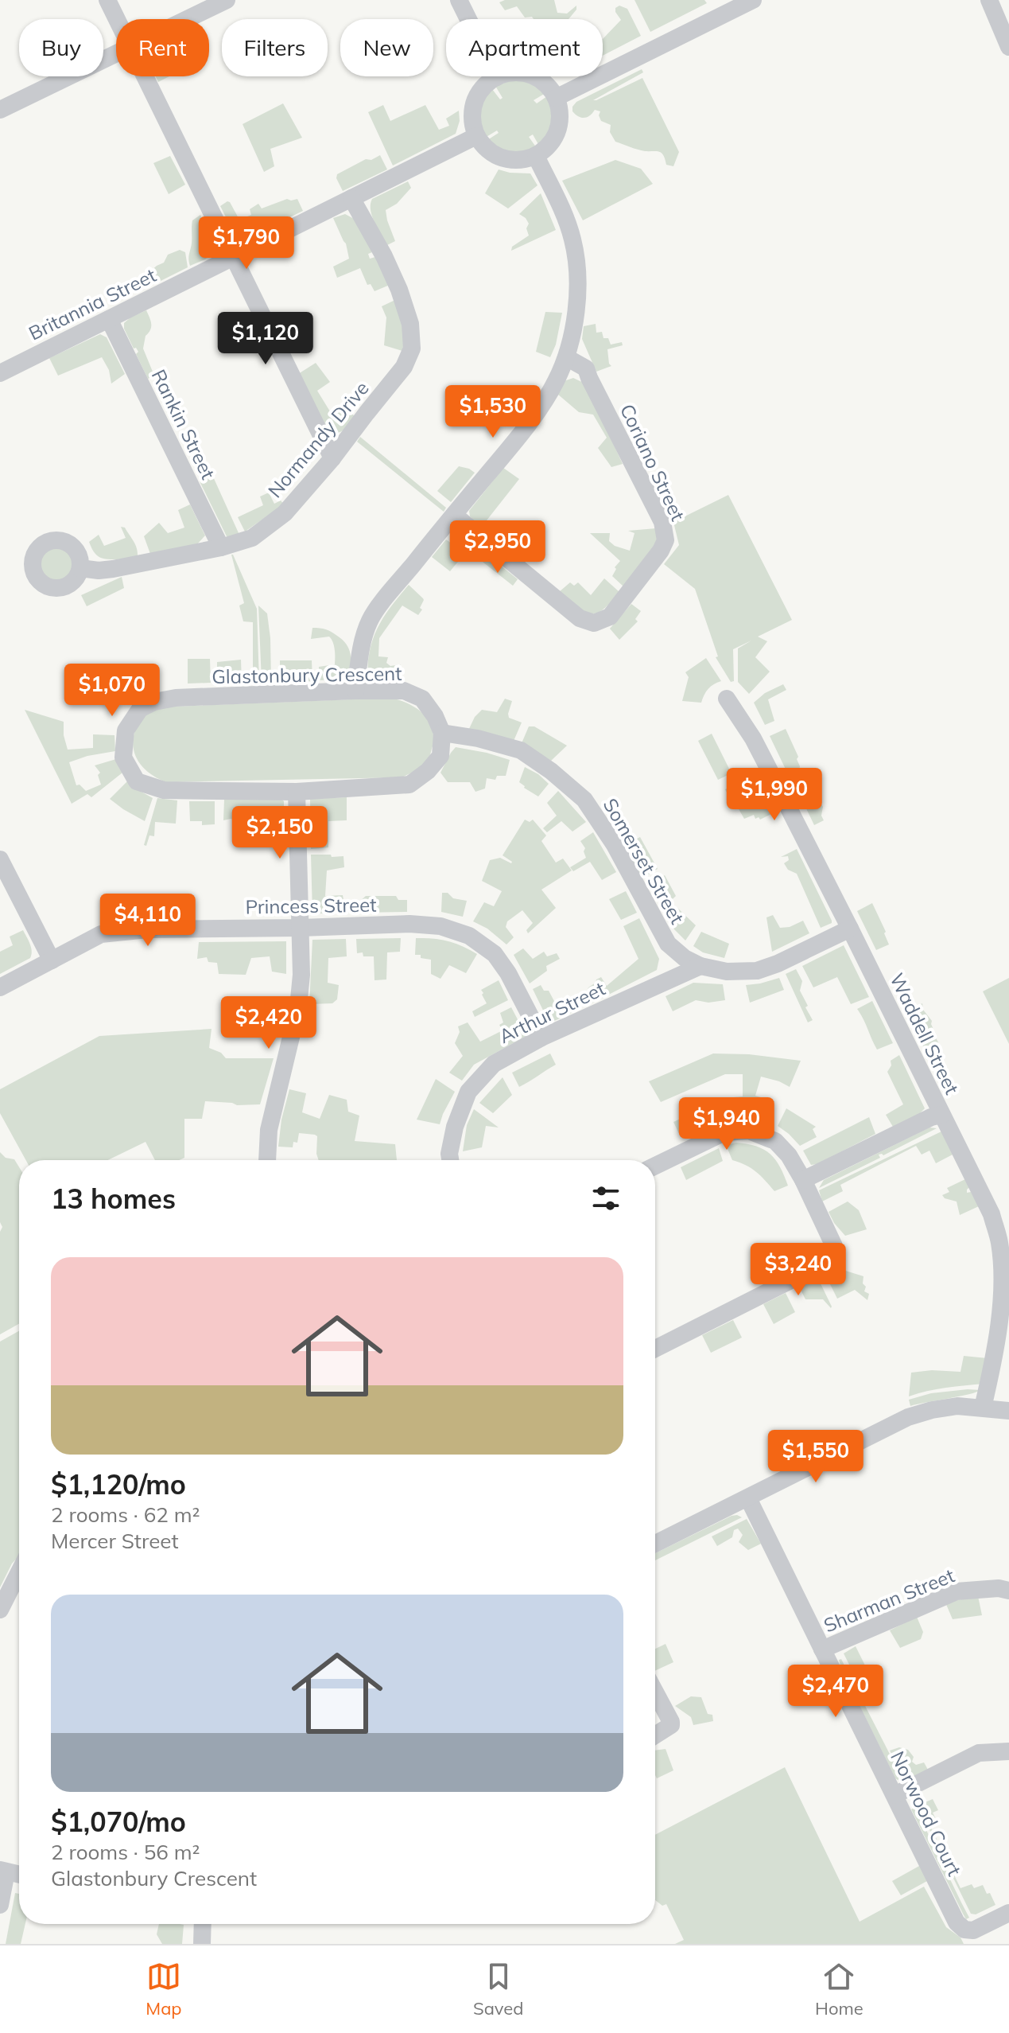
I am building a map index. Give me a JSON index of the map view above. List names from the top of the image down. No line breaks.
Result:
{"streets":{"street":["Britannia Street","Rankin Street","Normandy Drive","Coriano Street","Glastonbury Crescent","Somerset Street","Princess Street","Arthur Street","Waddell Street","Sharman Street","Norwood Court"]},"crossings":[["Britannia Street","Rankin Street"],["Britannia Street","Normandy Drive"],["Rankin Street","Normandy Drive"],["Glastonbury Crescent","Somerset Street"],["Somerset Street","Arthur Street"],["Somerset Street","Waddell Street"],["Princess Street","Arthur Street"],["Sharman Street","Norwood Court"]],"page":{"chip":["Buy","Rent","Filters","New","Apartment"],"price":["$1,790","$1,120","$1,530","$2,950","$1,070","$1,990","$2,150","$4,110","$2,420","$1,940","$3,240","$1,550","$2,470"],"heading":"13 homes","list":[{"name":"$1,120/mo","note":"2 rooms · 62 m² · Mercer Street"},{"name":"$1,070/mo","note":"2 rooms · 56 m² · Glastonbury Crescent"}],"tabs":["Map","Saved","Home"]}}
